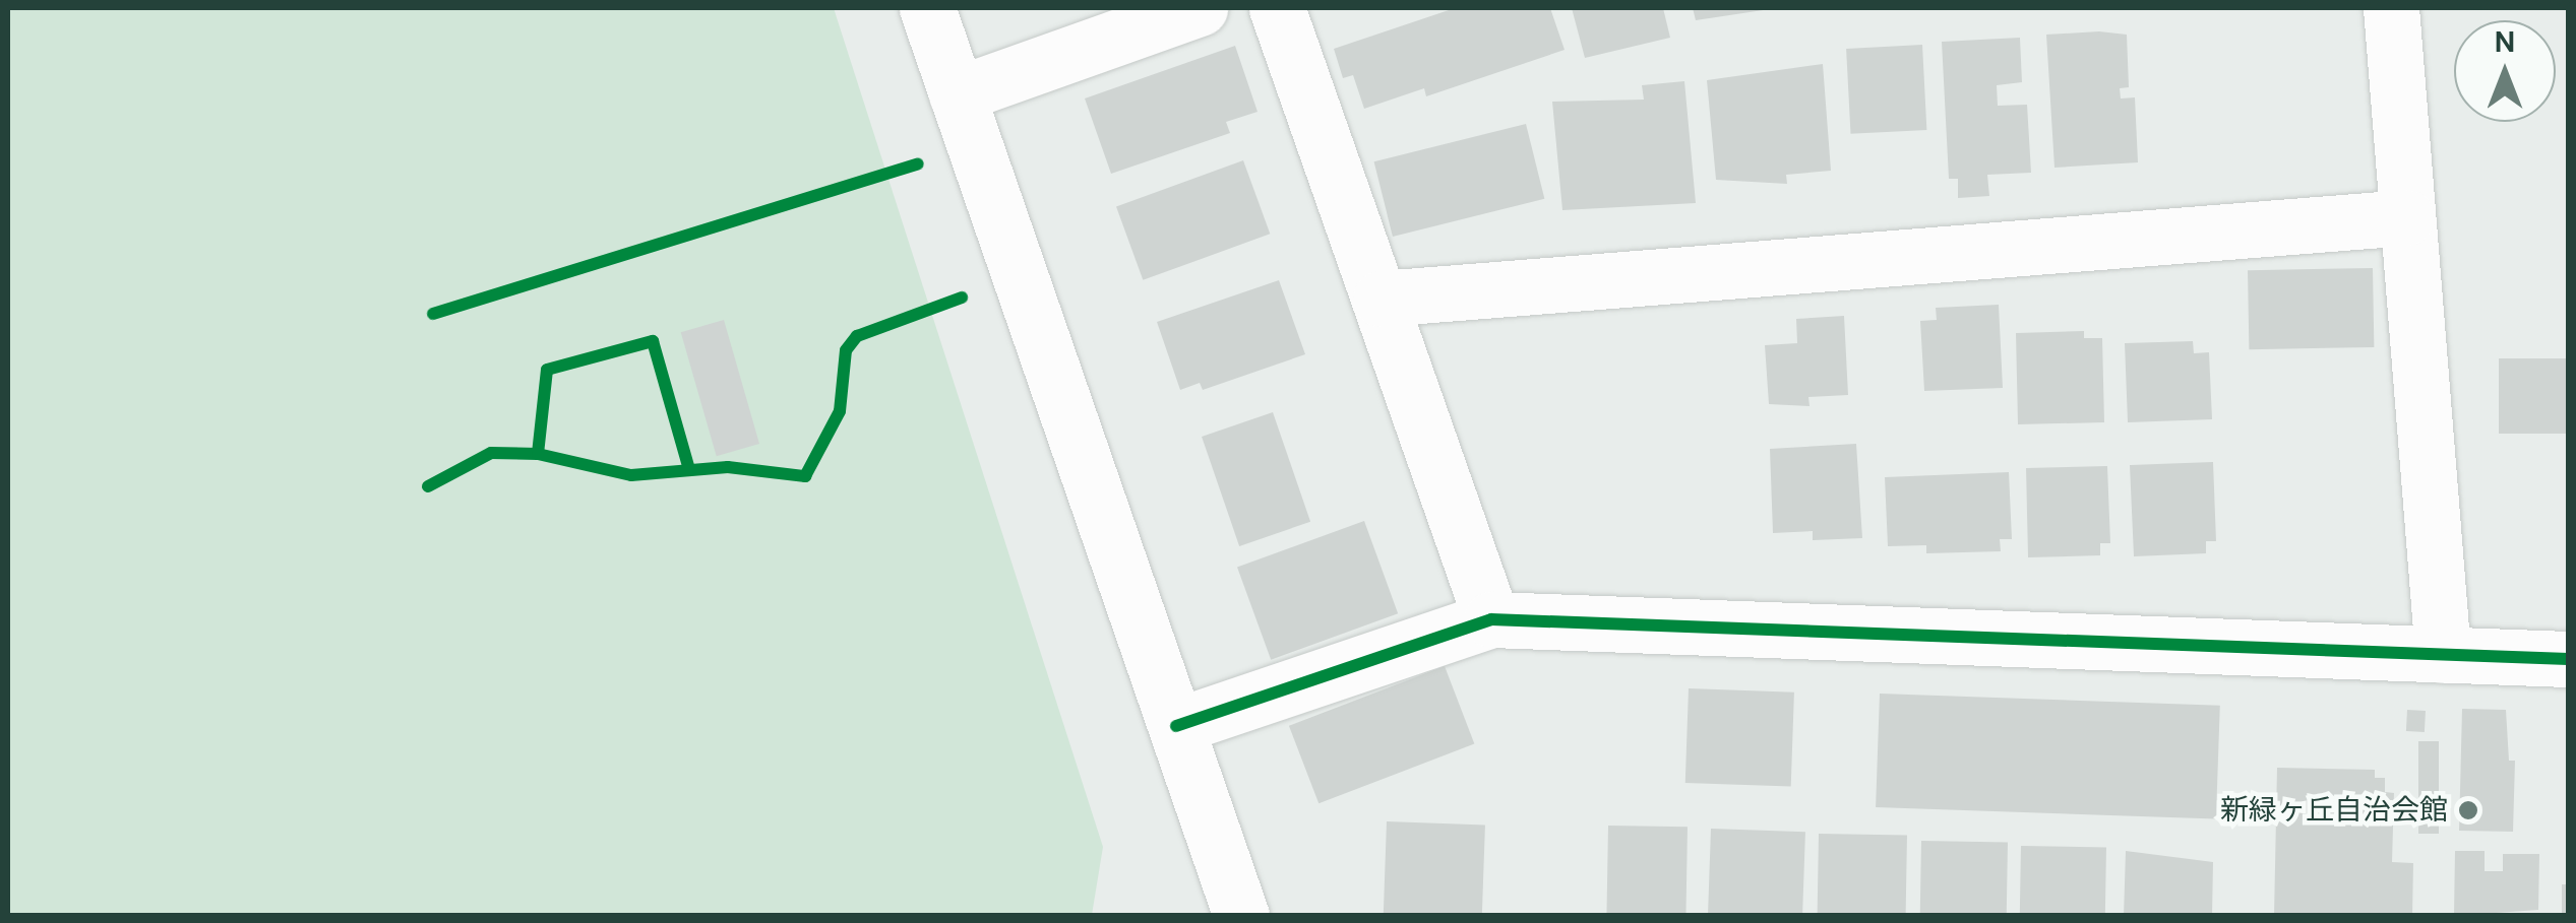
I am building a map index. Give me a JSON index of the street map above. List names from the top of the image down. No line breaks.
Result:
{"places":["新緑ヶ丘自治会館"],"north":"top"}
